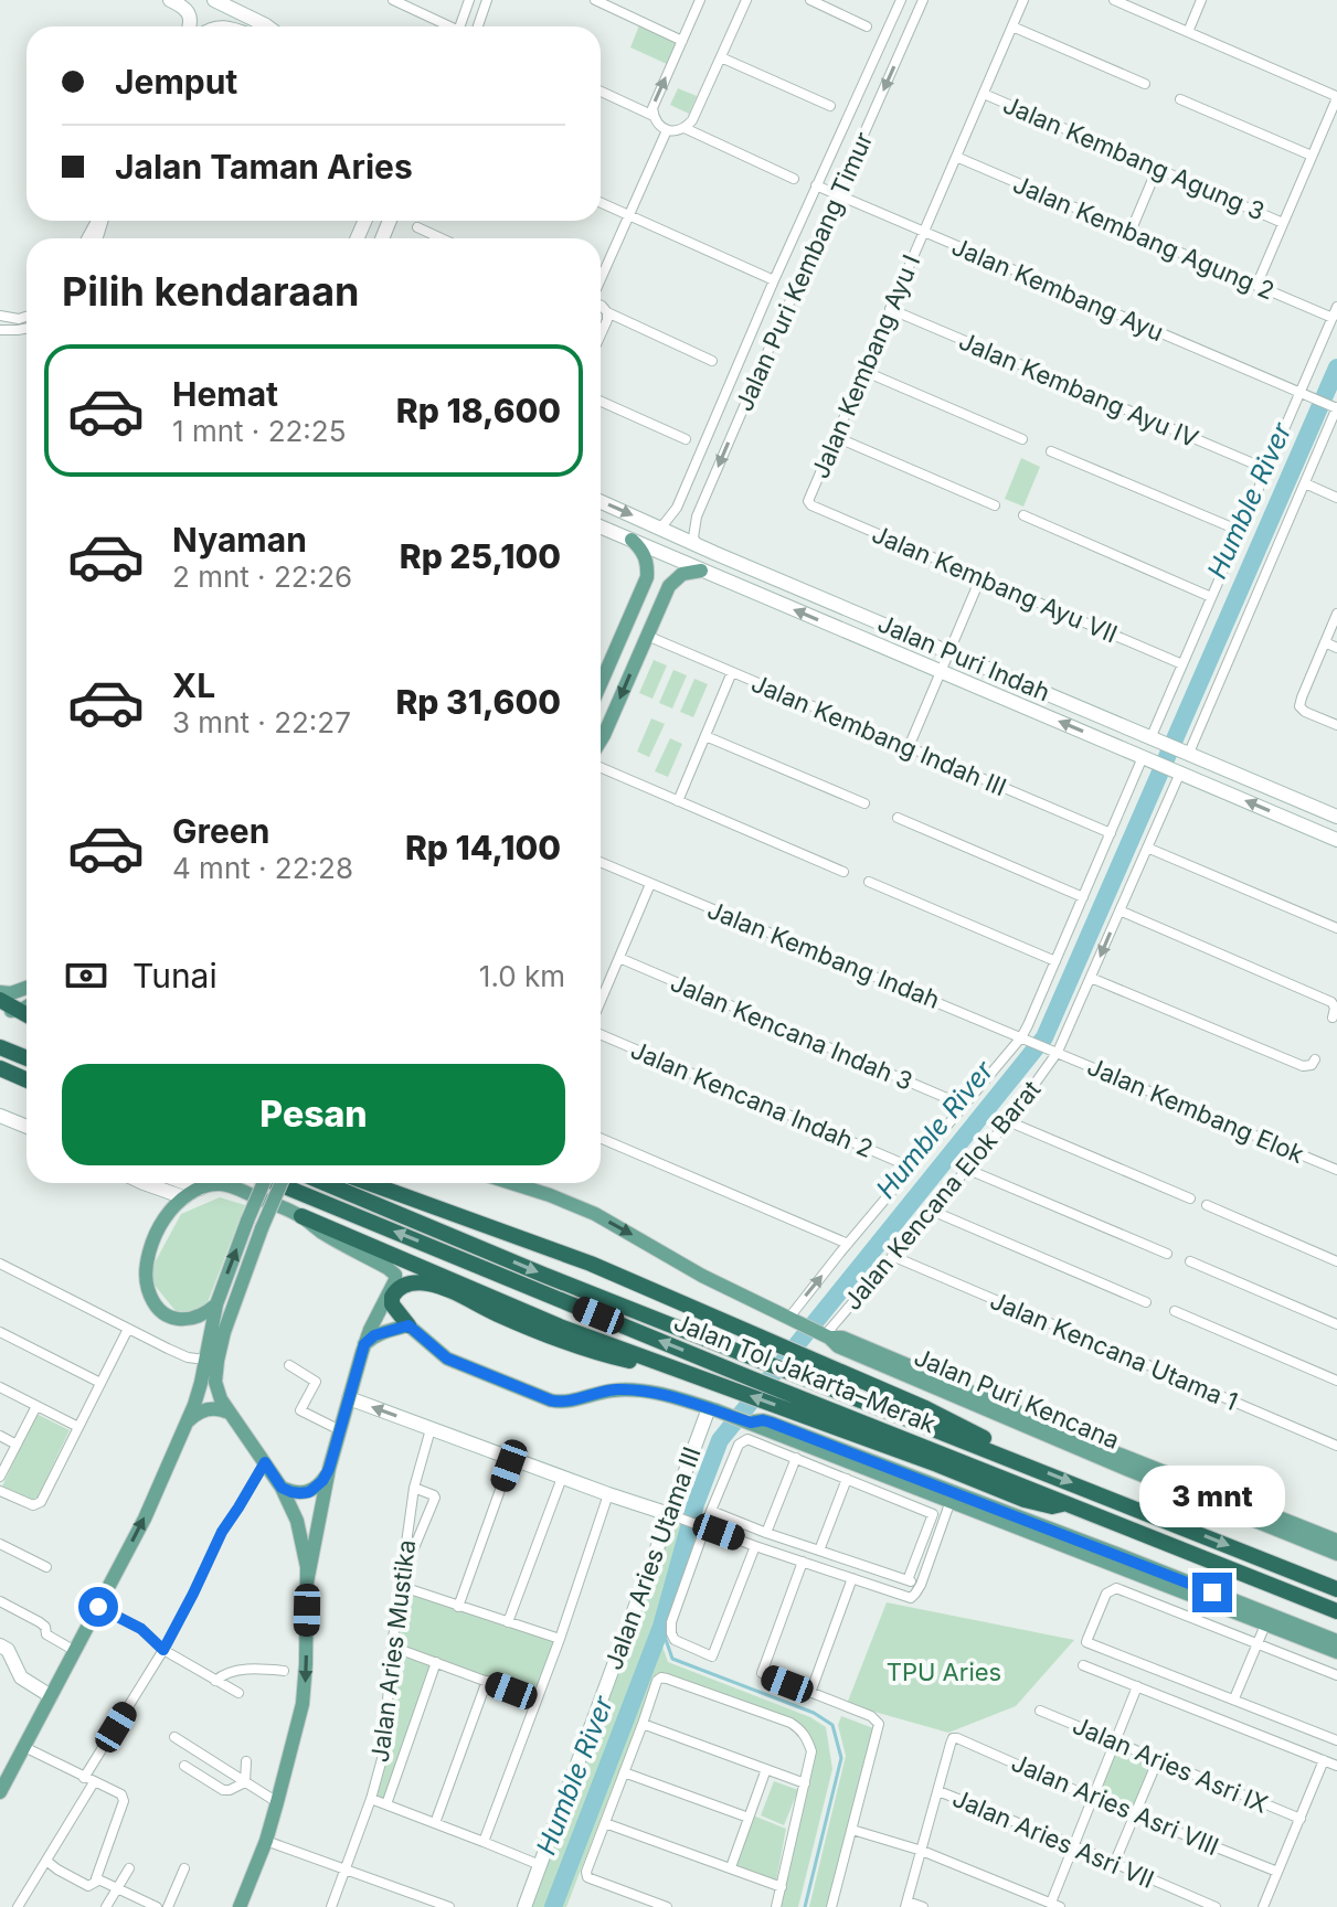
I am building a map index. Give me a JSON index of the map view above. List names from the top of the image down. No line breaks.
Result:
{"streets":{"highway":["Jalan Tol Jakarta–Merak"],"main road":["Jalan Puri Indah","Jalan Puri Kencana","Jalan Aries Utama III"],"street":["Jalan Kembang Agung 3","Jalan Kembang Agung 2","Jalan Puri Kembang Timur","Jalan Kembang Ayu","Jalan Kembang Ayu I","Jalan Kembang Ayu IV","Jalan Kembang Ayu VII","Jalan Kembang Indah III","Jalan Kembang Indah","Jalan Kencana Indah 3","Jalan Kencana Indah 2","Jalan Kembang Elok","Jalan Kencana Elok Barat","Jalan Kencana Utama 1","Jalan Aries Mustika","Jalan Aries Asri IX","Jalan Aries Asri VIII","Jalan Aries Asri VII"]},"crossings":[["Jalan Kembang Agung 3","Jalan Kembang Ayu I"],["Jalan Kembang Agung 2","Jalan Kembang Ayu I"],["Jalan Puri Kembang Timur","Jalan Kembang Ayu"],["Jalan Puri Kembang Timur","Jalan Puri Indah"],["Jalan Kembang Ayu","Jalan Kembang Ayu I"],["Jalan Kembang Ayu I","Jalan Kembang Ayu IV"],["Jalan Kembang Ayu I","Jalan Kembang Ayu VII"],["Jalan Puri Indah","Jalan Kencana Elok Barat"],["Jalan Kembang Indah","Jalan Kembang Elok"],["Jalan Kembang Indah","Jalan Kencana Elok Barat"],["Jalan Kembang Elok","Jalan Kencana Elok Barat"],["Jalan Kencana Elok Barat","Jalan Kencana Utama 1"],["Jalan Kencana Elok Barat","Jalan Puri Kencana"],["Jalan Aries Asri VIII","Jalan Aries Asri VII"]],"water":["Humble River"],"parks":["TPU Aries"],"page":{"banner":["Jemput","Jalan Taman Aries"],"heading":"Pilih kendaraan","list":[{"name":"Hemat","note":"1 mnt · 22:25","value":"Rp 18,600"},{"name":"Nyaman","note":"2 mnt · 22:26","value":"Rp 25,100"},{"name":"XL","note":"3 mnt · 22:27","value":"Rp 31,600"},{"name":"Green","note":"4 mnt · 22:28","value":"Rp 14,100"}],"pay":["Tunai","1.0 km"],"buttons":"Pesan","bubble":"3 mnt"}}
